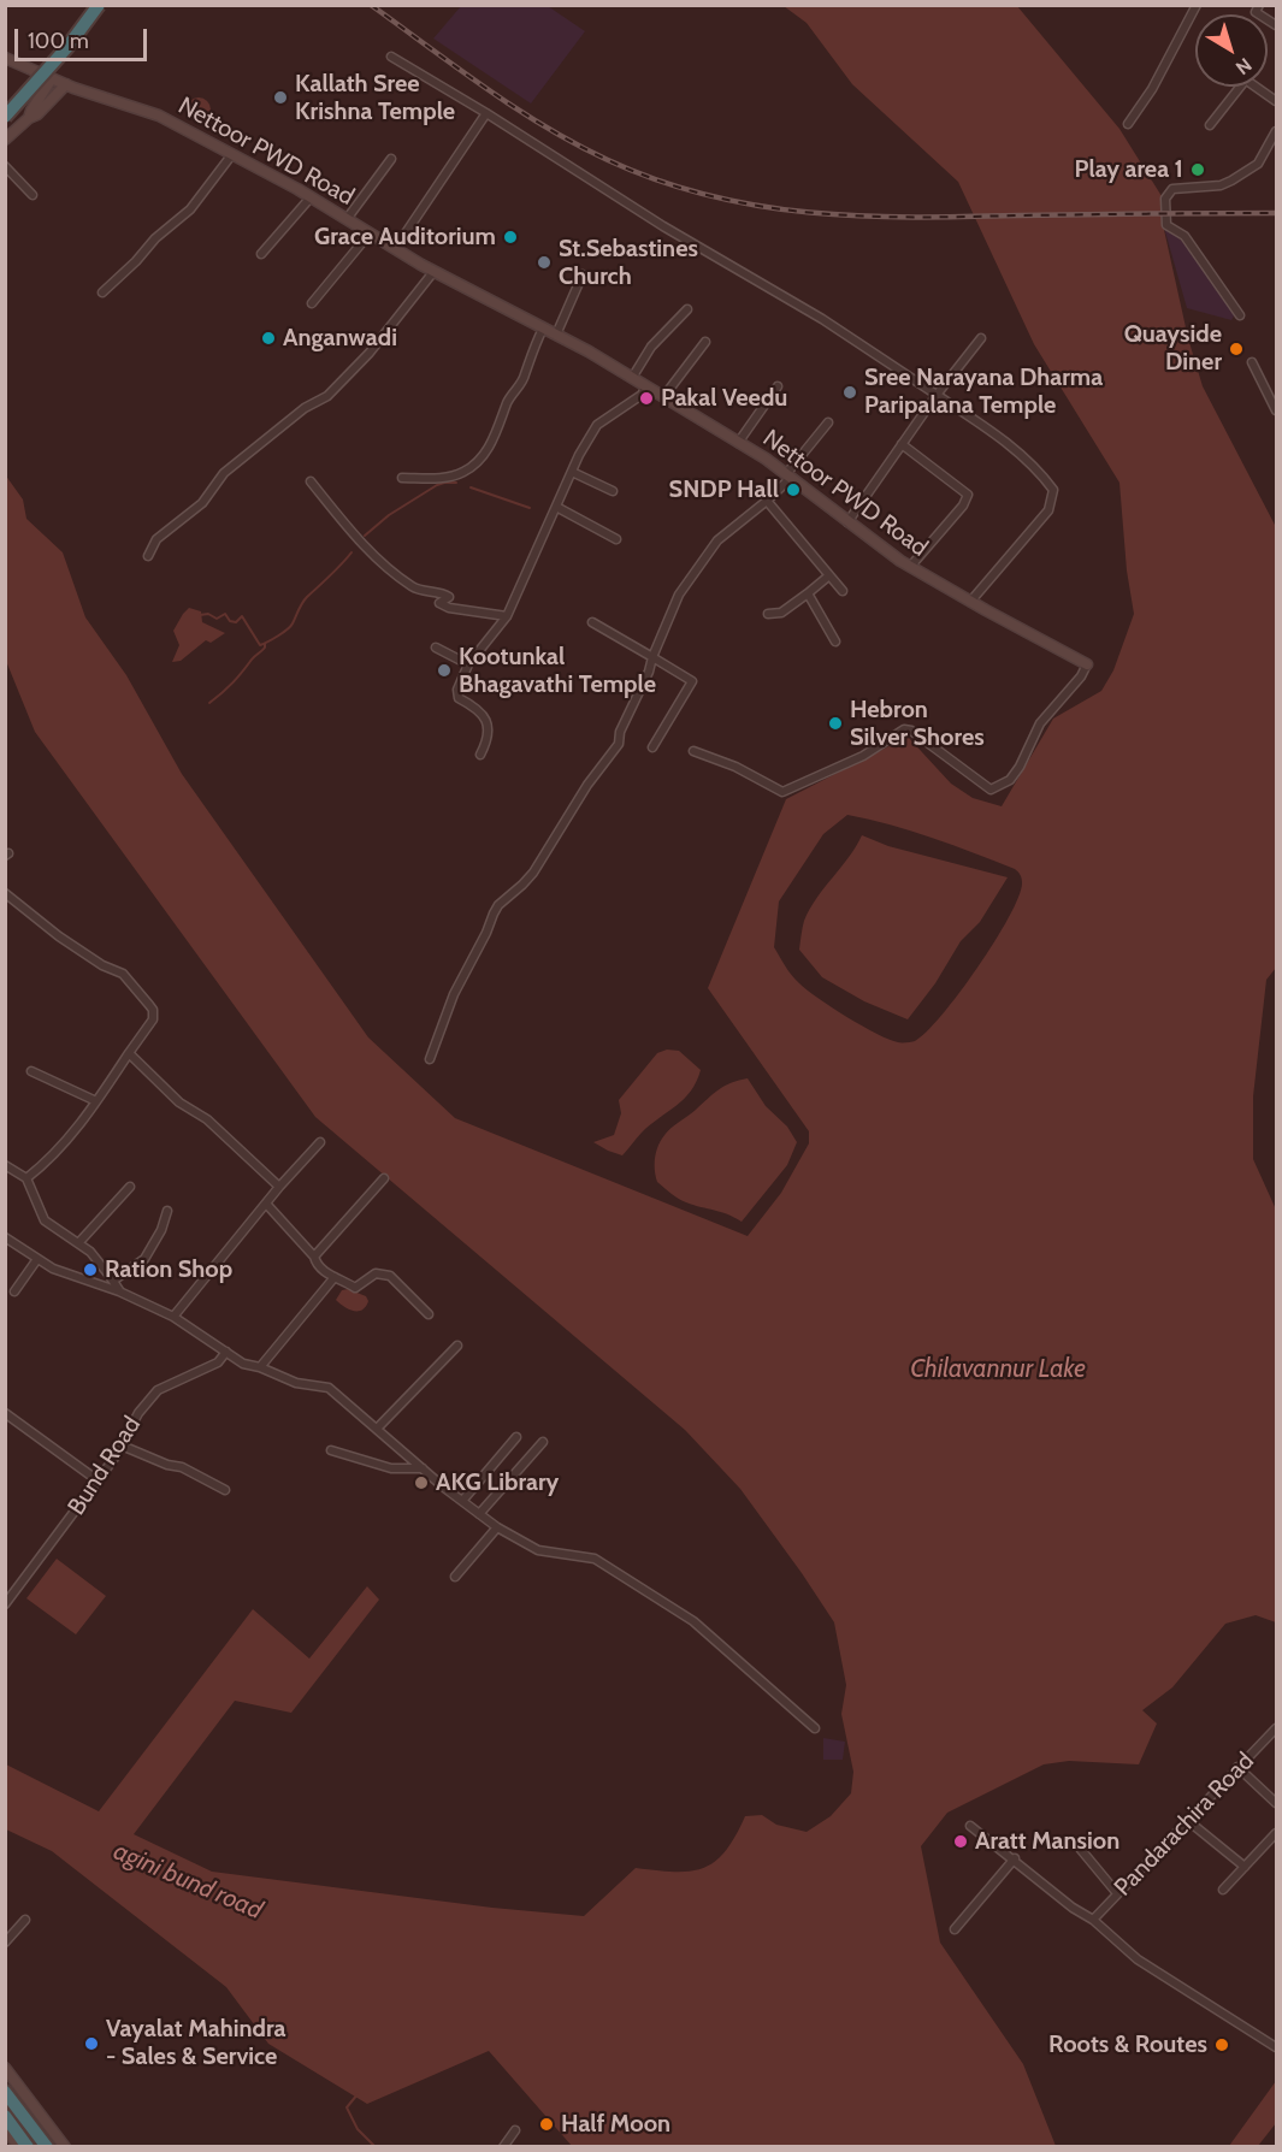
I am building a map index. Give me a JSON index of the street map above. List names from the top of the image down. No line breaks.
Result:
{"streets":{"street":["Nettoor PWD Road","Bund Road","Pandarachira Road"]},"water":["Chilavannur Lake","agini bund road"],"places":["Kallath Sree Krishna Temple","Play area 1","Grace Auditorium","St.Sebastines Church","Anganwadi","Quayside Diner","Sree Narayana Dharma Paripalana Temple","Pakal Veedu","SNDP Hall","Kootunkal Bhagavathi Temple","Hebron Silver Shores","Ration Shop","AKG Library","Aratt Mansion","Vayalat Mahindra - Sales & Service","Roots & Routes","Half Moon"],"scale_bar":"100 m","north":"bottom right"}
